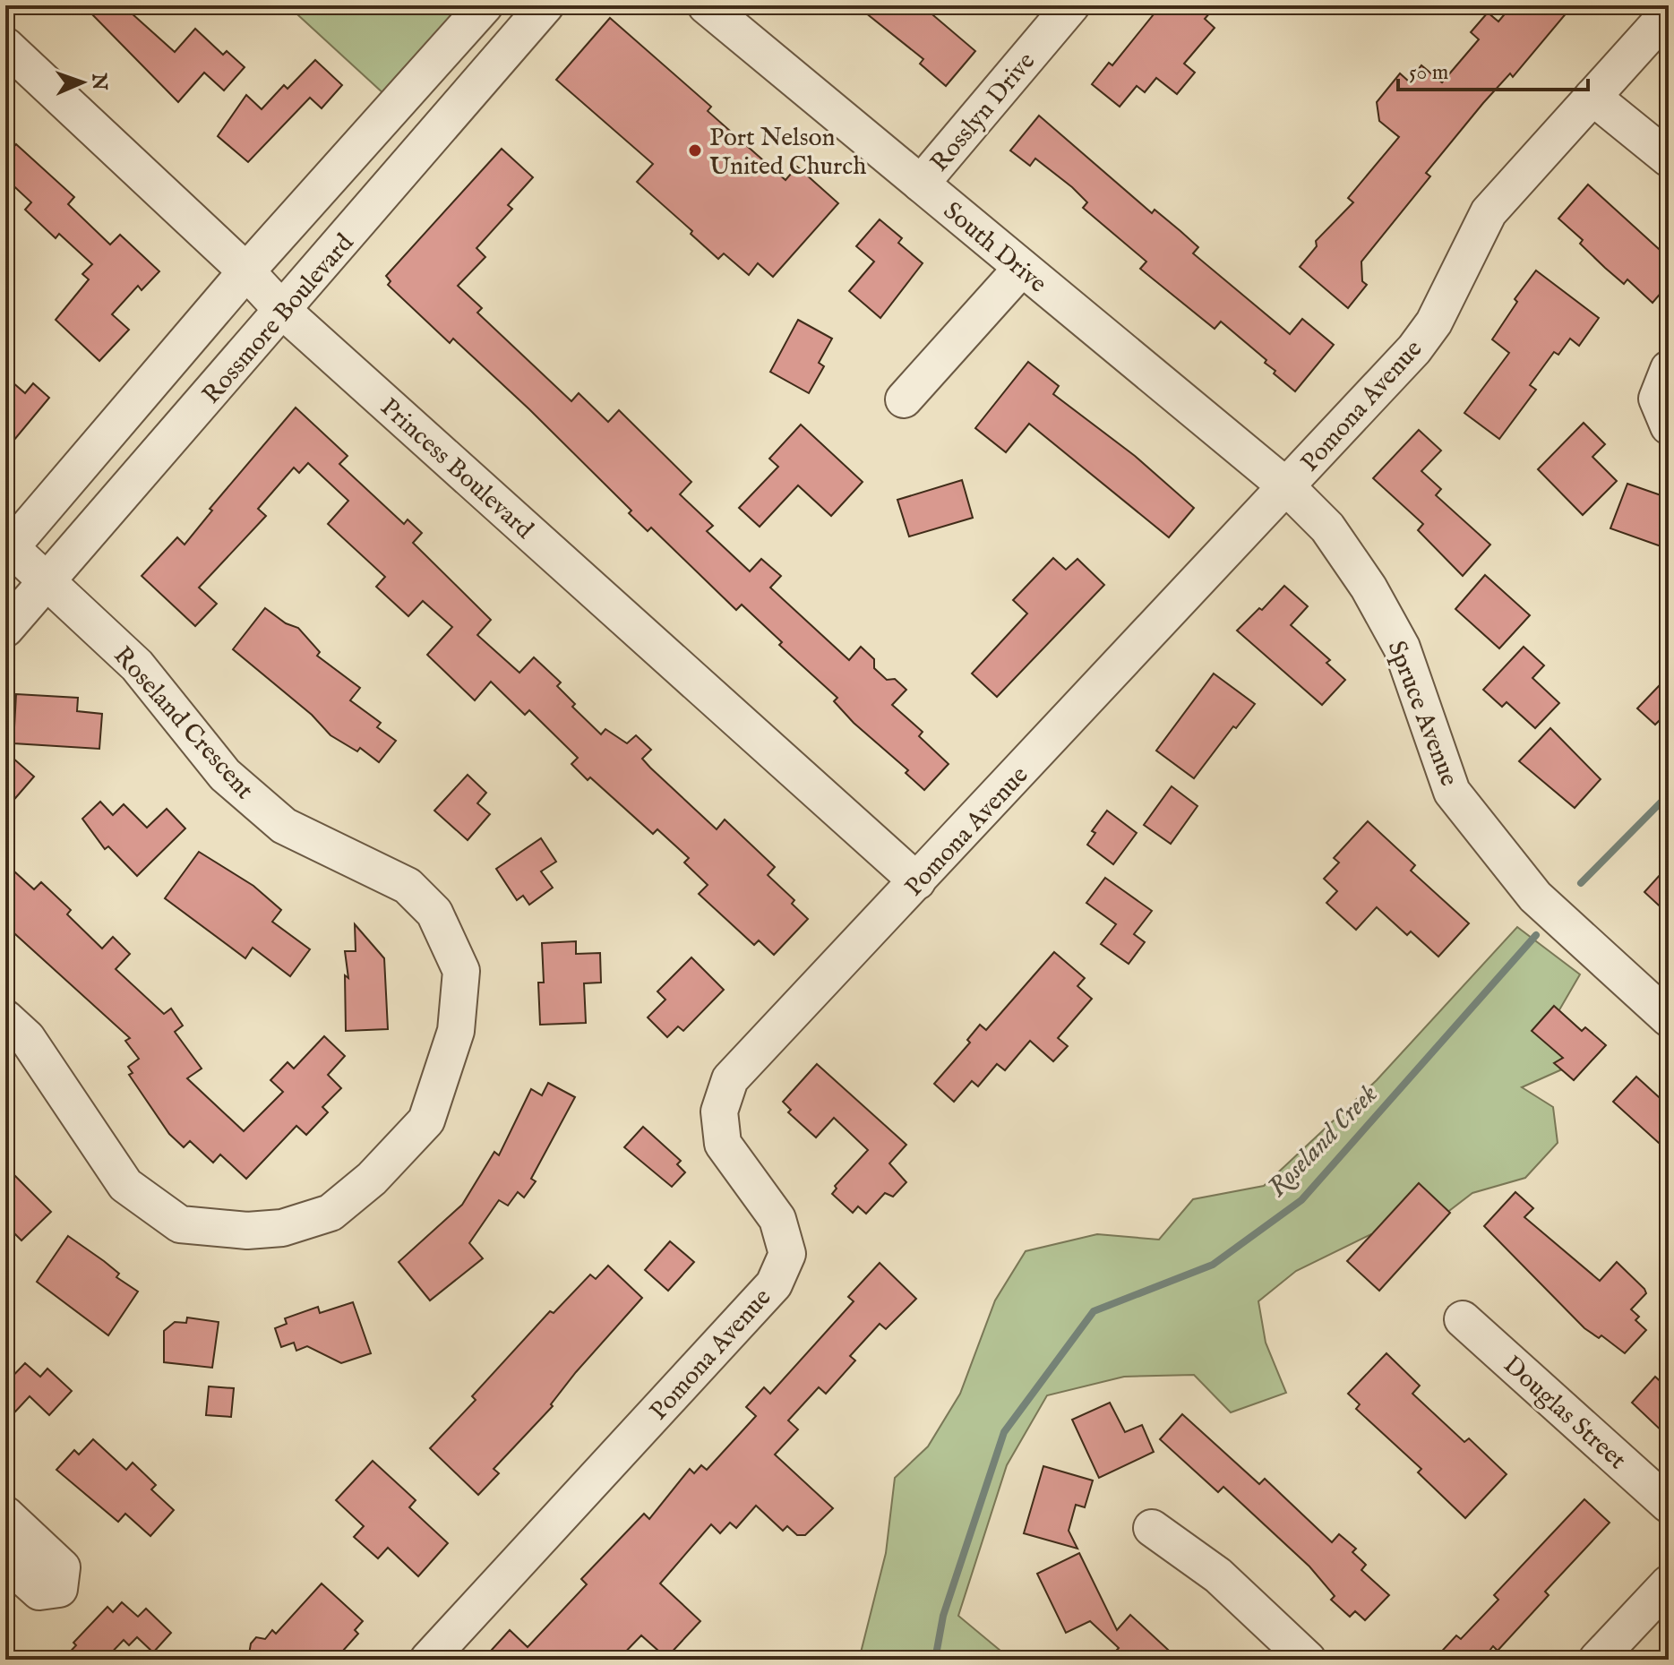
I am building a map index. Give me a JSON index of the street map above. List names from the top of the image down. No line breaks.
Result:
{"streets":{"street":["Rosslyn Drive","South Drive","Rossmore Boulevard","Pomona Avenue","Princess Boulevard","Spruce Avenue","Roseland Crescent","Douglas Street"]},"crossings":[["Rosslyn Drive","South Drive"],["South Drive","Pomona Avenue"],["South Drive","Spruce Avenue"],["Rossmore Boulevard","Princess Boulevard"],["Rossmore Boulevard","Roseland Crescent"],["Pomona Avenue","Princess Boulevard"],["Pomona Avenue","Spruce Avenue"]],"water":["Roseland Creek"],"places":["Port Nelson United Church"],"scale_bar":"50 m","north":"right"}
